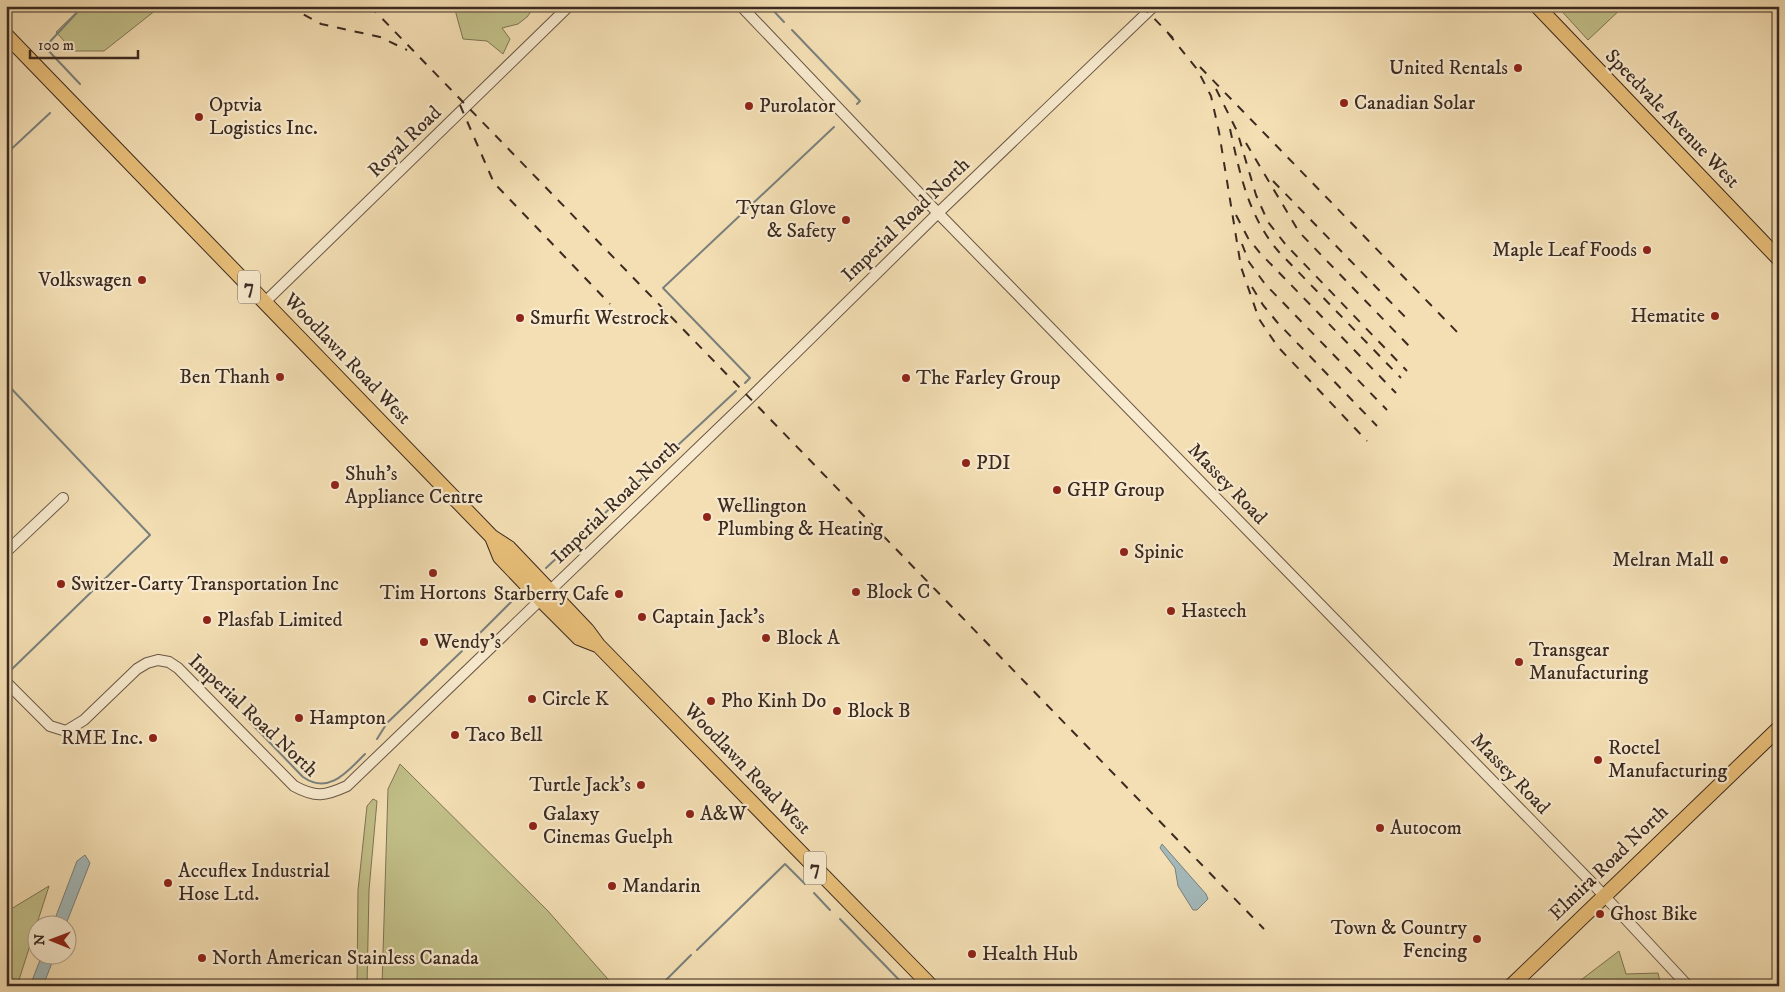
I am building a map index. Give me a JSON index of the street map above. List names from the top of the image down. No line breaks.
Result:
{"streets":{"main road":["Speedvale Avenue West","7","Woodlawn Road West","Elmira Road North"],"street":["Royal Road","Imperial Road North","Massey Road"]},"crossings":[["Royal Road","Woodlawn Road West"],["Imperial Road North","Woodlawn Road West"],["Imperial Road North","Massey Road"],["Massey Road","Elmira Road North"]],"places":["United Rentals","Canadian Solar","Purolator","Optvia Logistics Inc.","Tytan Glove & Safety","Maple Leaf Foods","Volkswagen","Hematite","Smurfit Westrock","Ben Thanh","The Farley Group","PDI","Shuh's Appliance Centre","GHP Group","Wellington Plumbing & Heating","Spinic","Melran Mall","Tim Hortons","Switzer-Carty Transportation Inc","Block C","Starberry Cafe","Hastech","Captain Jack's","Plasfab Limited","Block A","Wendy's","Transgear Manufacturing","Circle K","Pho Kinh Do","Block B","Hampton","Taco Bell","RME Inc.","Roctel Manufacturing","Turtle Jack's","A&W","Galaxy Cinemas Guelph","Autocom","Accuflex Industrial Hose Ltd.","Mandarin","Ghost Bike","Town & Country Fencing","Health Hub","North American Stainless Canada"],"scale_bar":"100 m","north":"left"}
